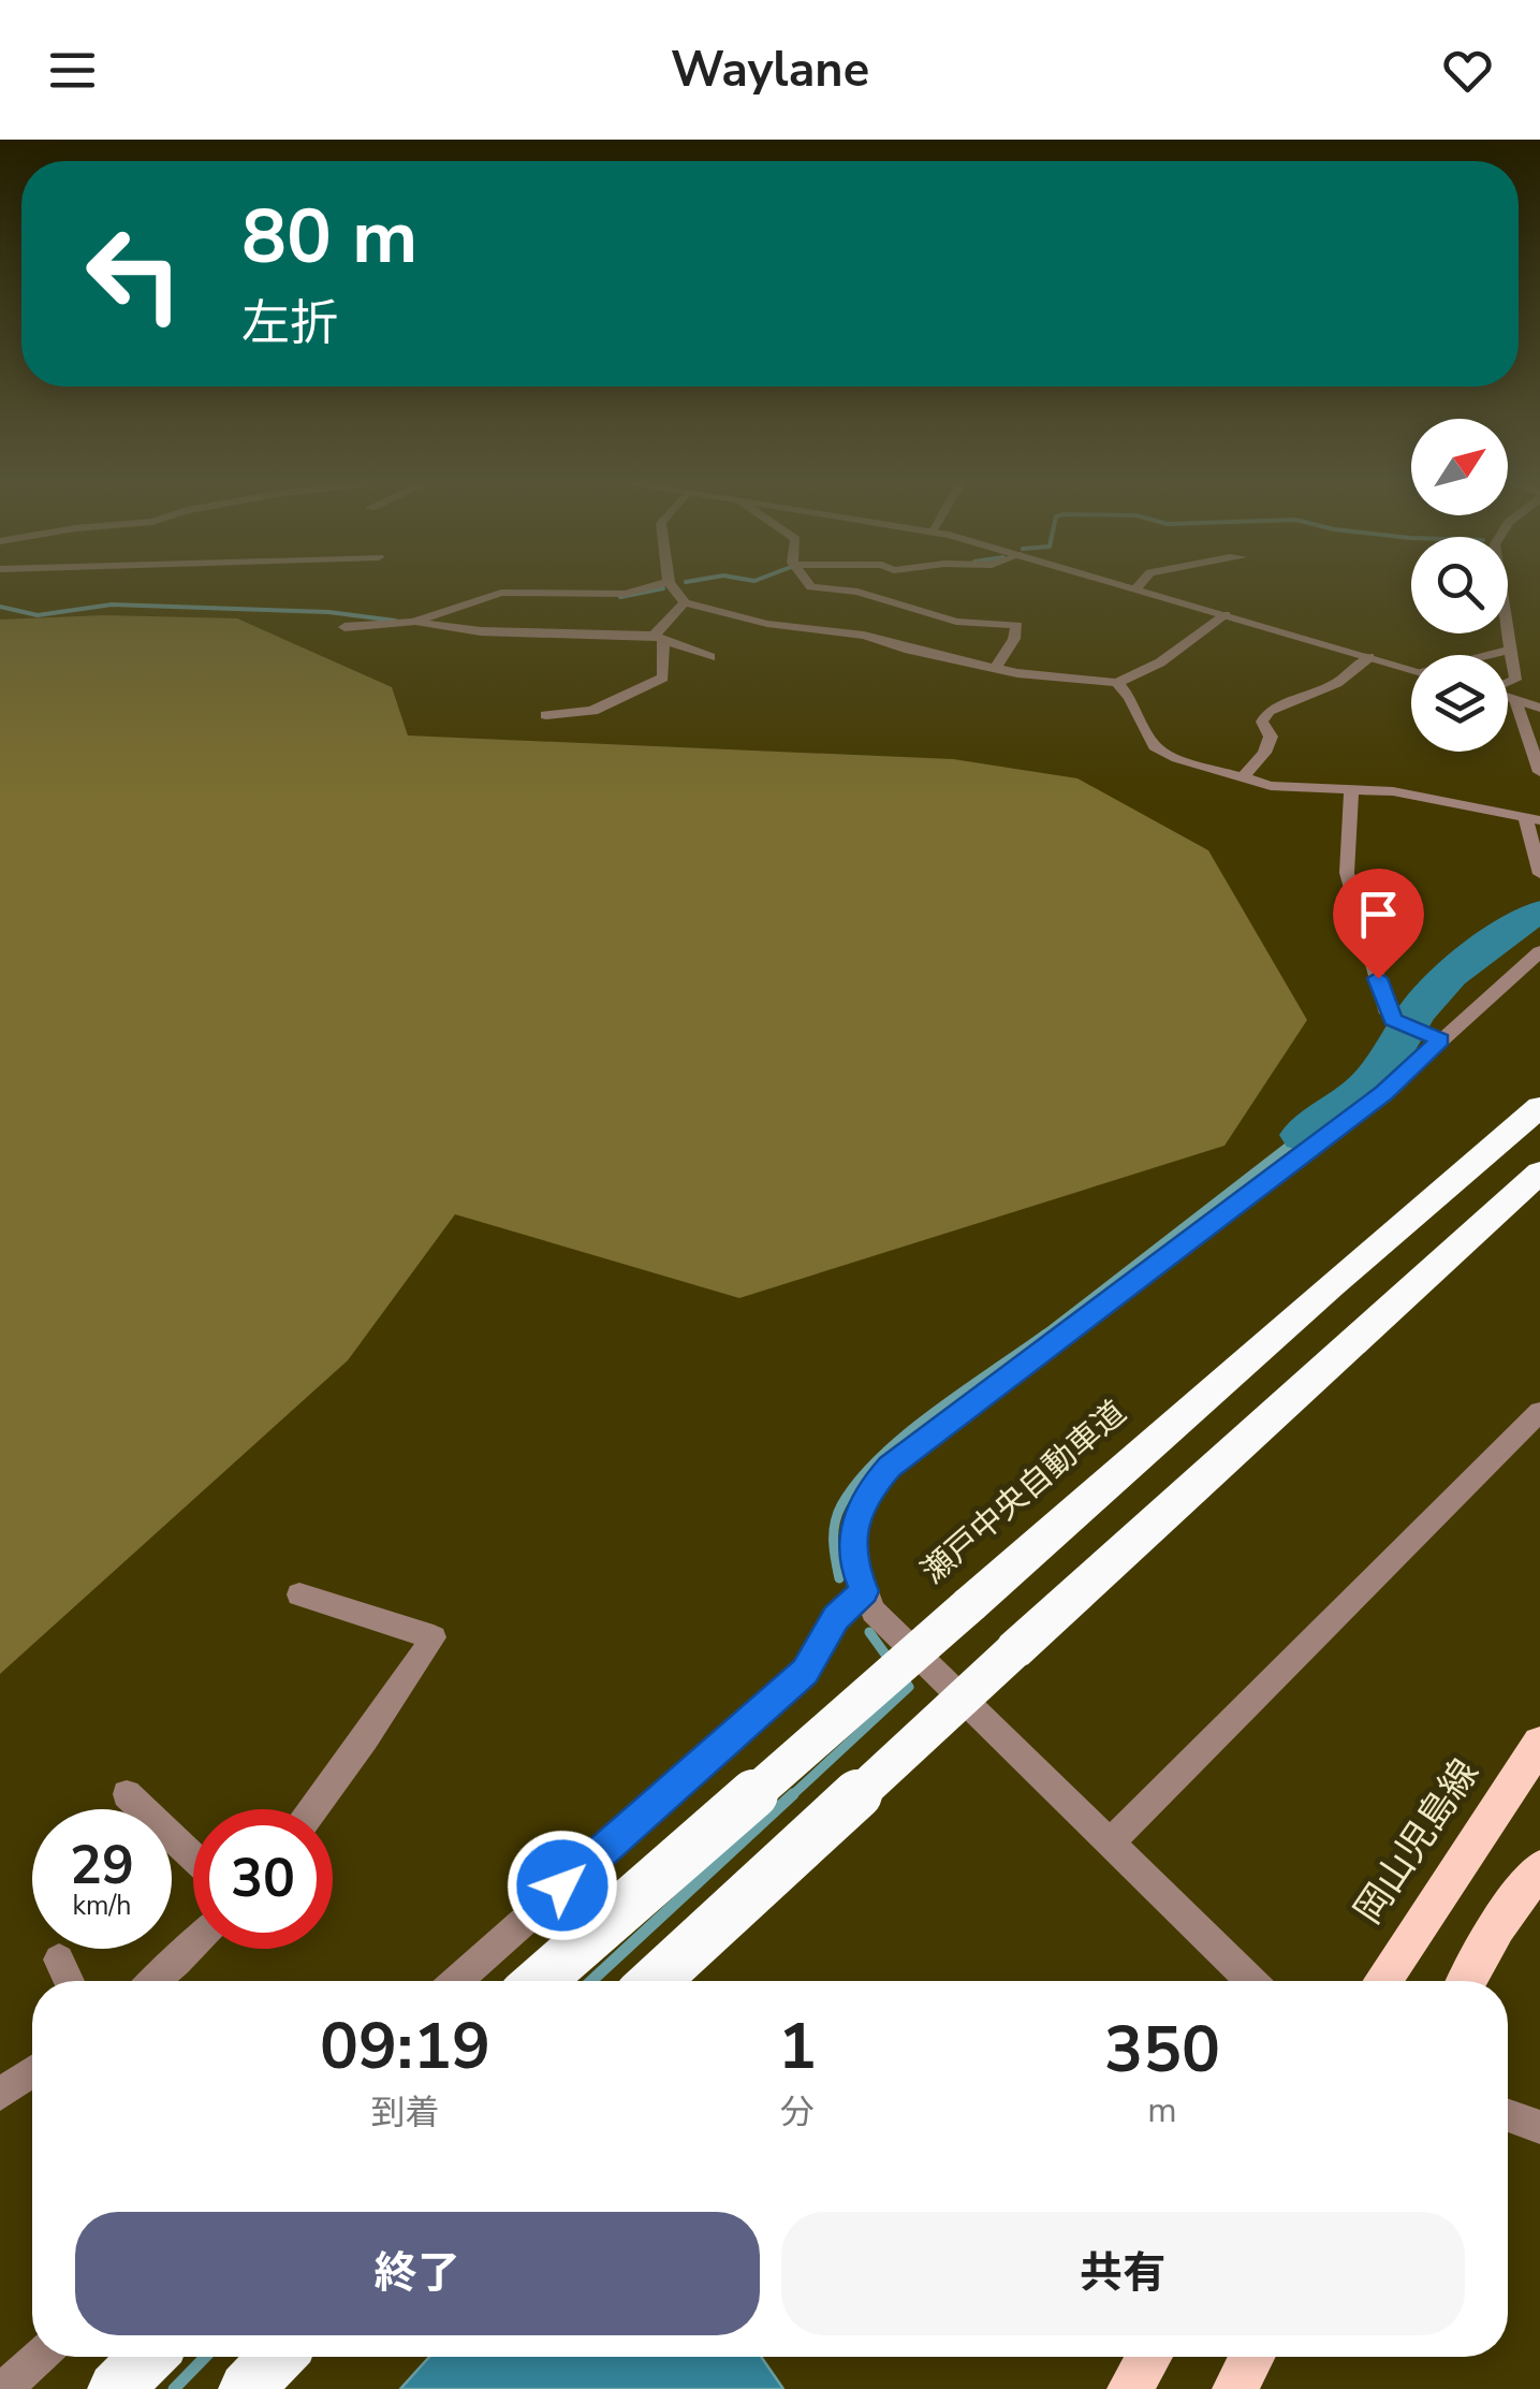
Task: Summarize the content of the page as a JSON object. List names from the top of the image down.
{
  "streets": {
    "highway": ["瀬戸中央自動車道"],
    "main road": ["岡山児島線"]
  },
  "north": "top right",
  "page": {
    "header": "Waylane",
    "turn": ["80 m", "左折"],
    "speed": "29 km/h",
    "limit": "30",
    "eta": [
      "09:19",
      "到着",
      "1",
      "分",
      "350",
      "m"
    ],
    "buttons": ["終了", "共有"]
  }
}
